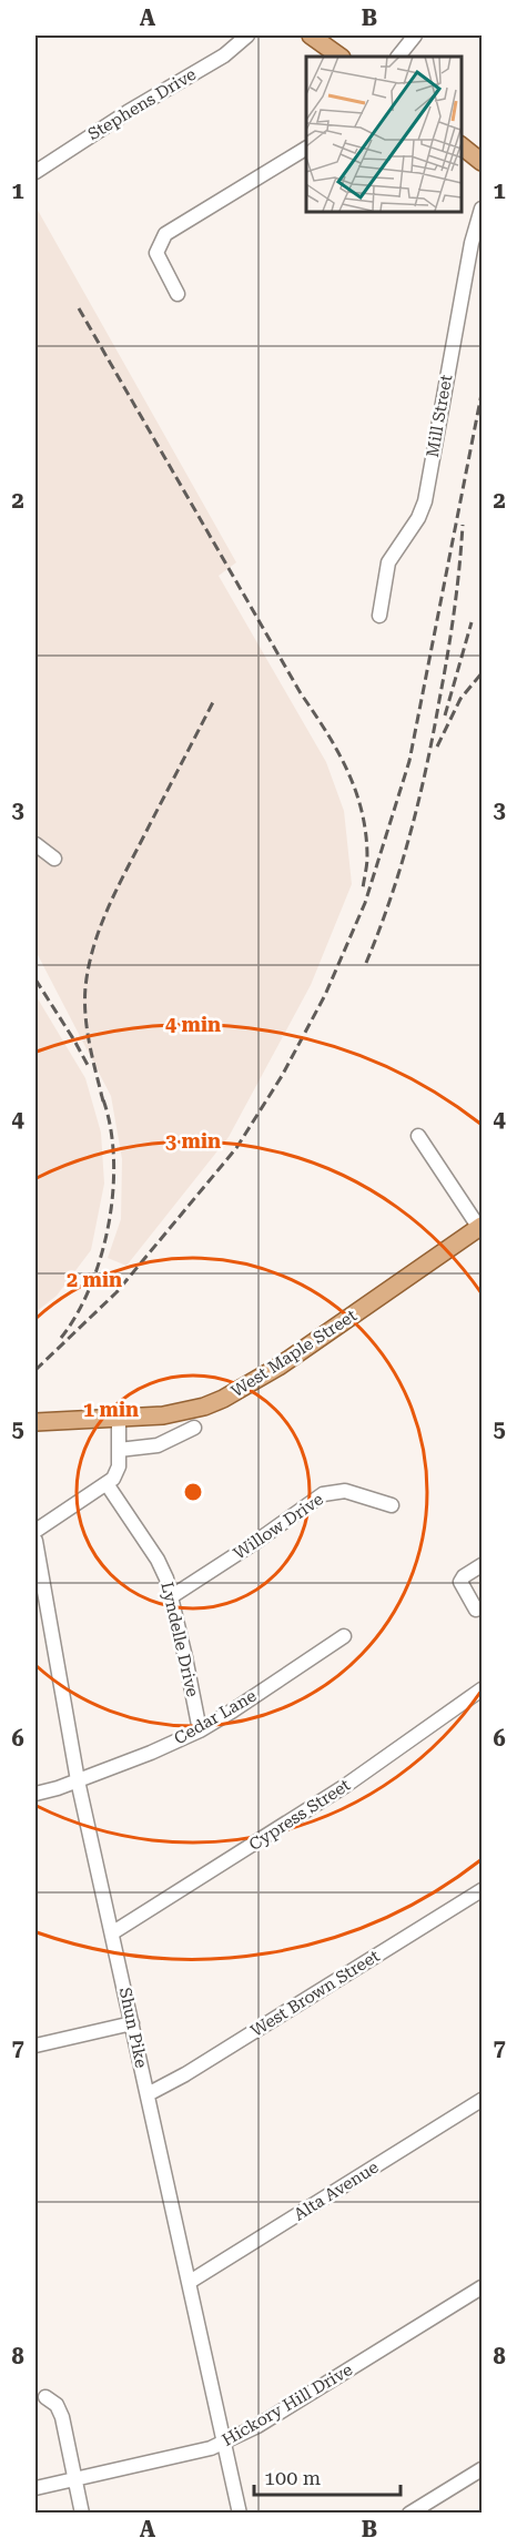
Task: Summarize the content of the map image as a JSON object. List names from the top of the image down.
{
  "streets": {
    "main road": ["West Maple Street"],
    "street": [
      "Stephens Drive",
      "Mill Street",
      "Willow Drive",
      "Lyndelle Drive",
      "Cedar Lane",
      "Cypress Street",
      "West Brown Street",
      "Shun Pike",
      "Alta Avenue",
      "Hickory Hill Drive"
    ]
  },
  "crossings": [
    ["Willow Drive", "Lyndelle Drive"],
    ["Lyndelle Drive", "Cedar Lane"],
    ["Cedar Lane", "Shun Pike"],
    ["Cypress Street", "Shun Pike"],
    ["West Brown Street", "Shun Pike"],
    ["Shun Pike", "Alta Avenue"],
    ["Shun Pike", "Hickory Hill Drive"]
  ],
  "scale_bar": "100 m",
  "grid": {
    "columns": ["A", "B"],
    "rows": [
      "1",
      "2",
      "3",
      "4",
      "5",
      "6",
      "7",
      "8"
    ]
  },
  "rings": [
    "4 min",
    "3 min",
    "2 min",
    "1 min"
  ]
}
